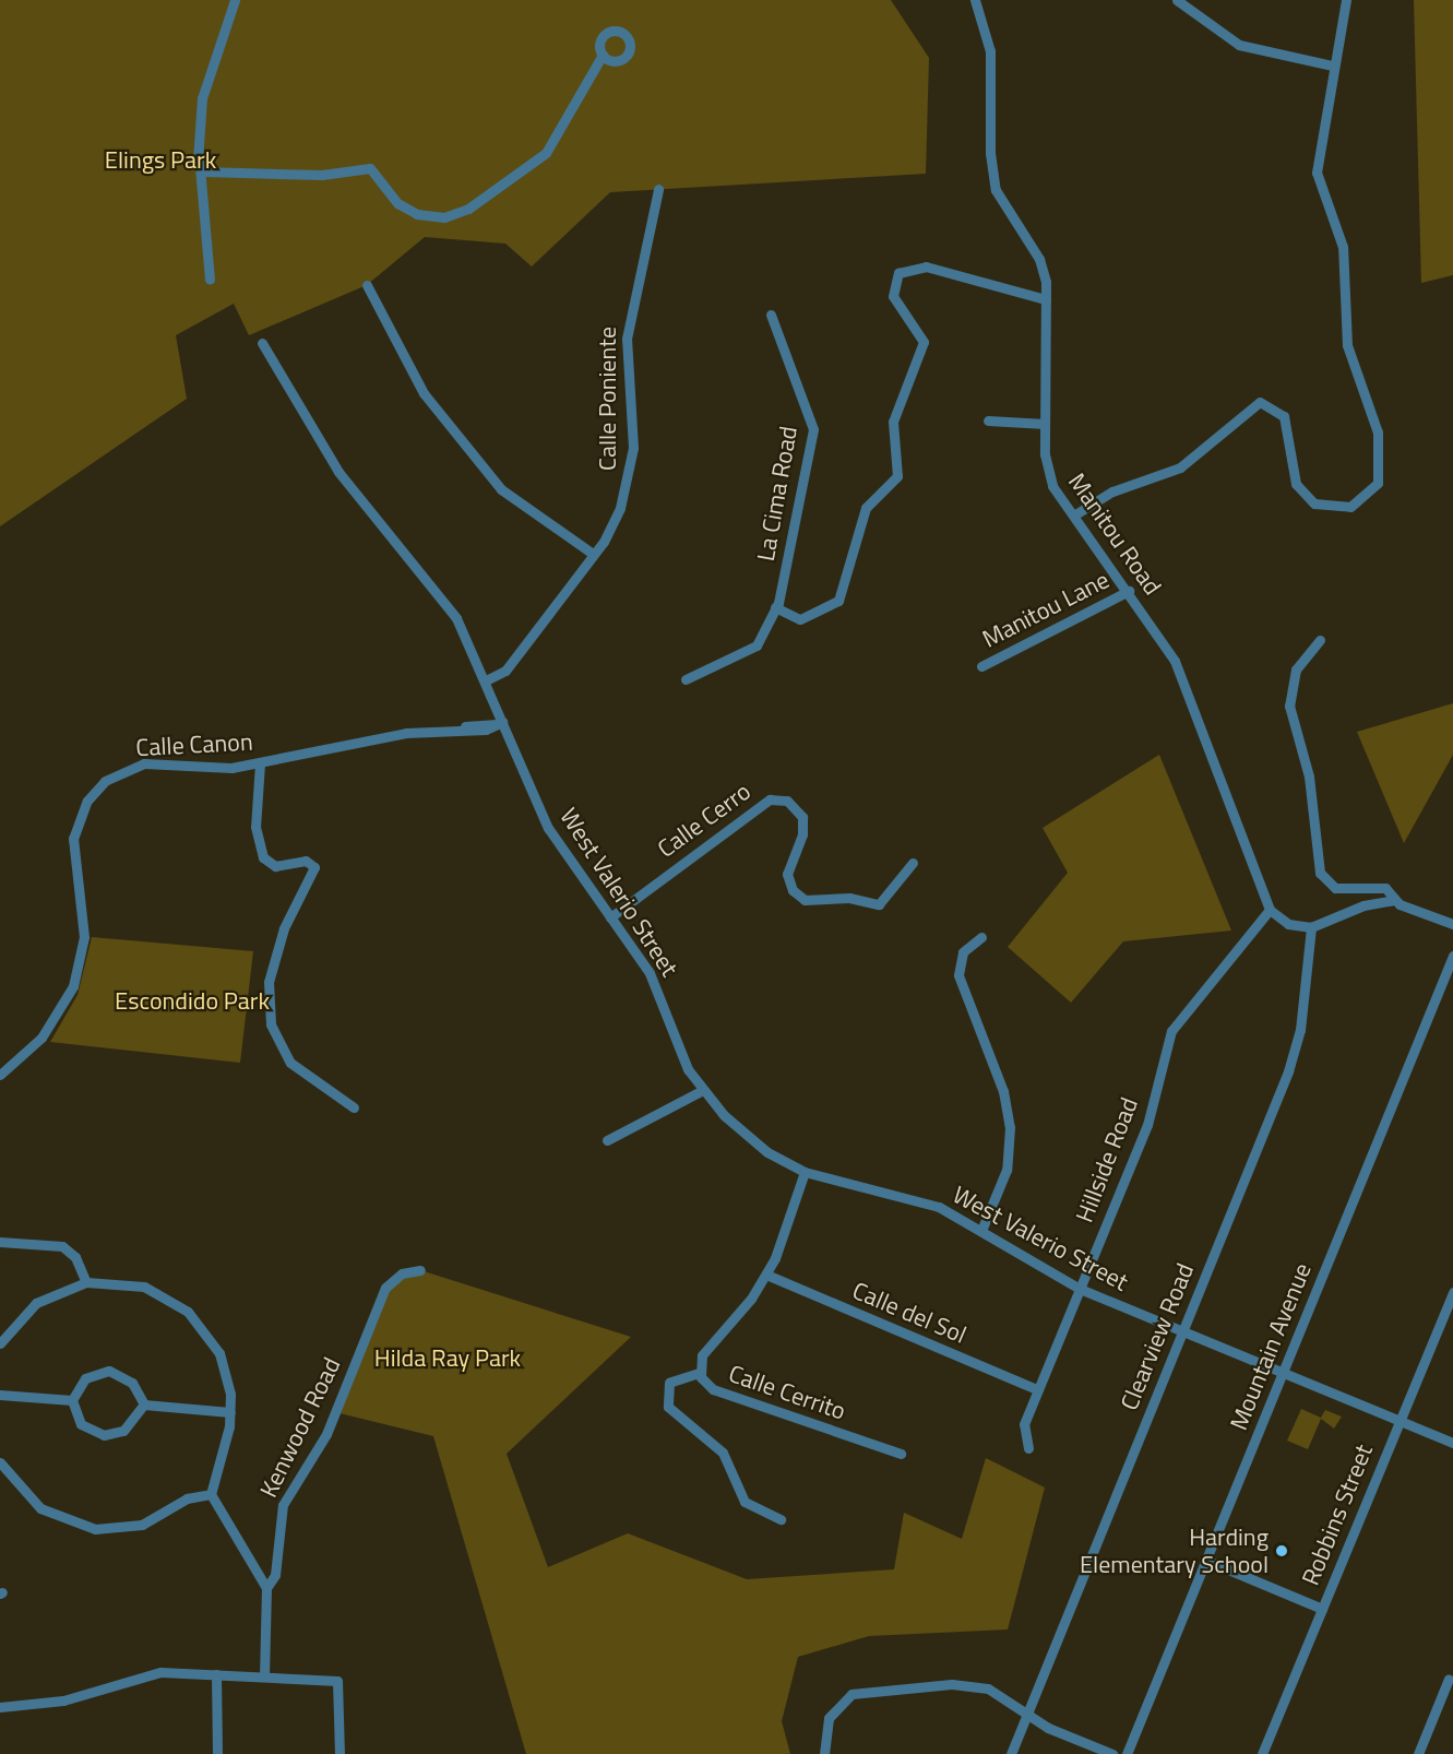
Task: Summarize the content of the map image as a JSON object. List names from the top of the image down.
{
  "streets": {
    "street": [
      "Calle Poniente",
      "La Cima Road",
      "Manitou Road",
      "Manitou Lane",
      "Calle Canon",
      "Calle Cerro",
      "West Valerio Street",
      "Hillside Road",
      "Calle del Sol",
      "Clearview Road",
      "Mountain Avenue",
      "Calle Cerrito",
      "Kenwood Road",
      "Robbins Street"
    ]
  },
  "crossings": [
    ["Calle Poniente", "West Valerio Street"],
    ["Manitou Road", "Manitou Lane"],
    ["Manitou Road", "Hillside Road"],
    ["Calle Canon", "West Valerio Street"],
    ["Calle Cerro", "West Valerio Street"],
    ["West Valerio Street", "Hillside Road"],
    ["West Valerio Street", "Clearview Road"],
    ["West Valerio Street", "Mountain Avenue"],
    ["West Valerio Street", "Calle Cerrito"],
    ["West Valerio Street", "Robbins Street"],
    ["Hillside Road", "Calle del Sol"],
    ["Calle del Sol", "Calle Cerrito"]
  ],
  "parks": ["Elings Park", "Escondido Park", "Hilda Ray Park"],
  "places": ["Harding Elementary School"]
}
